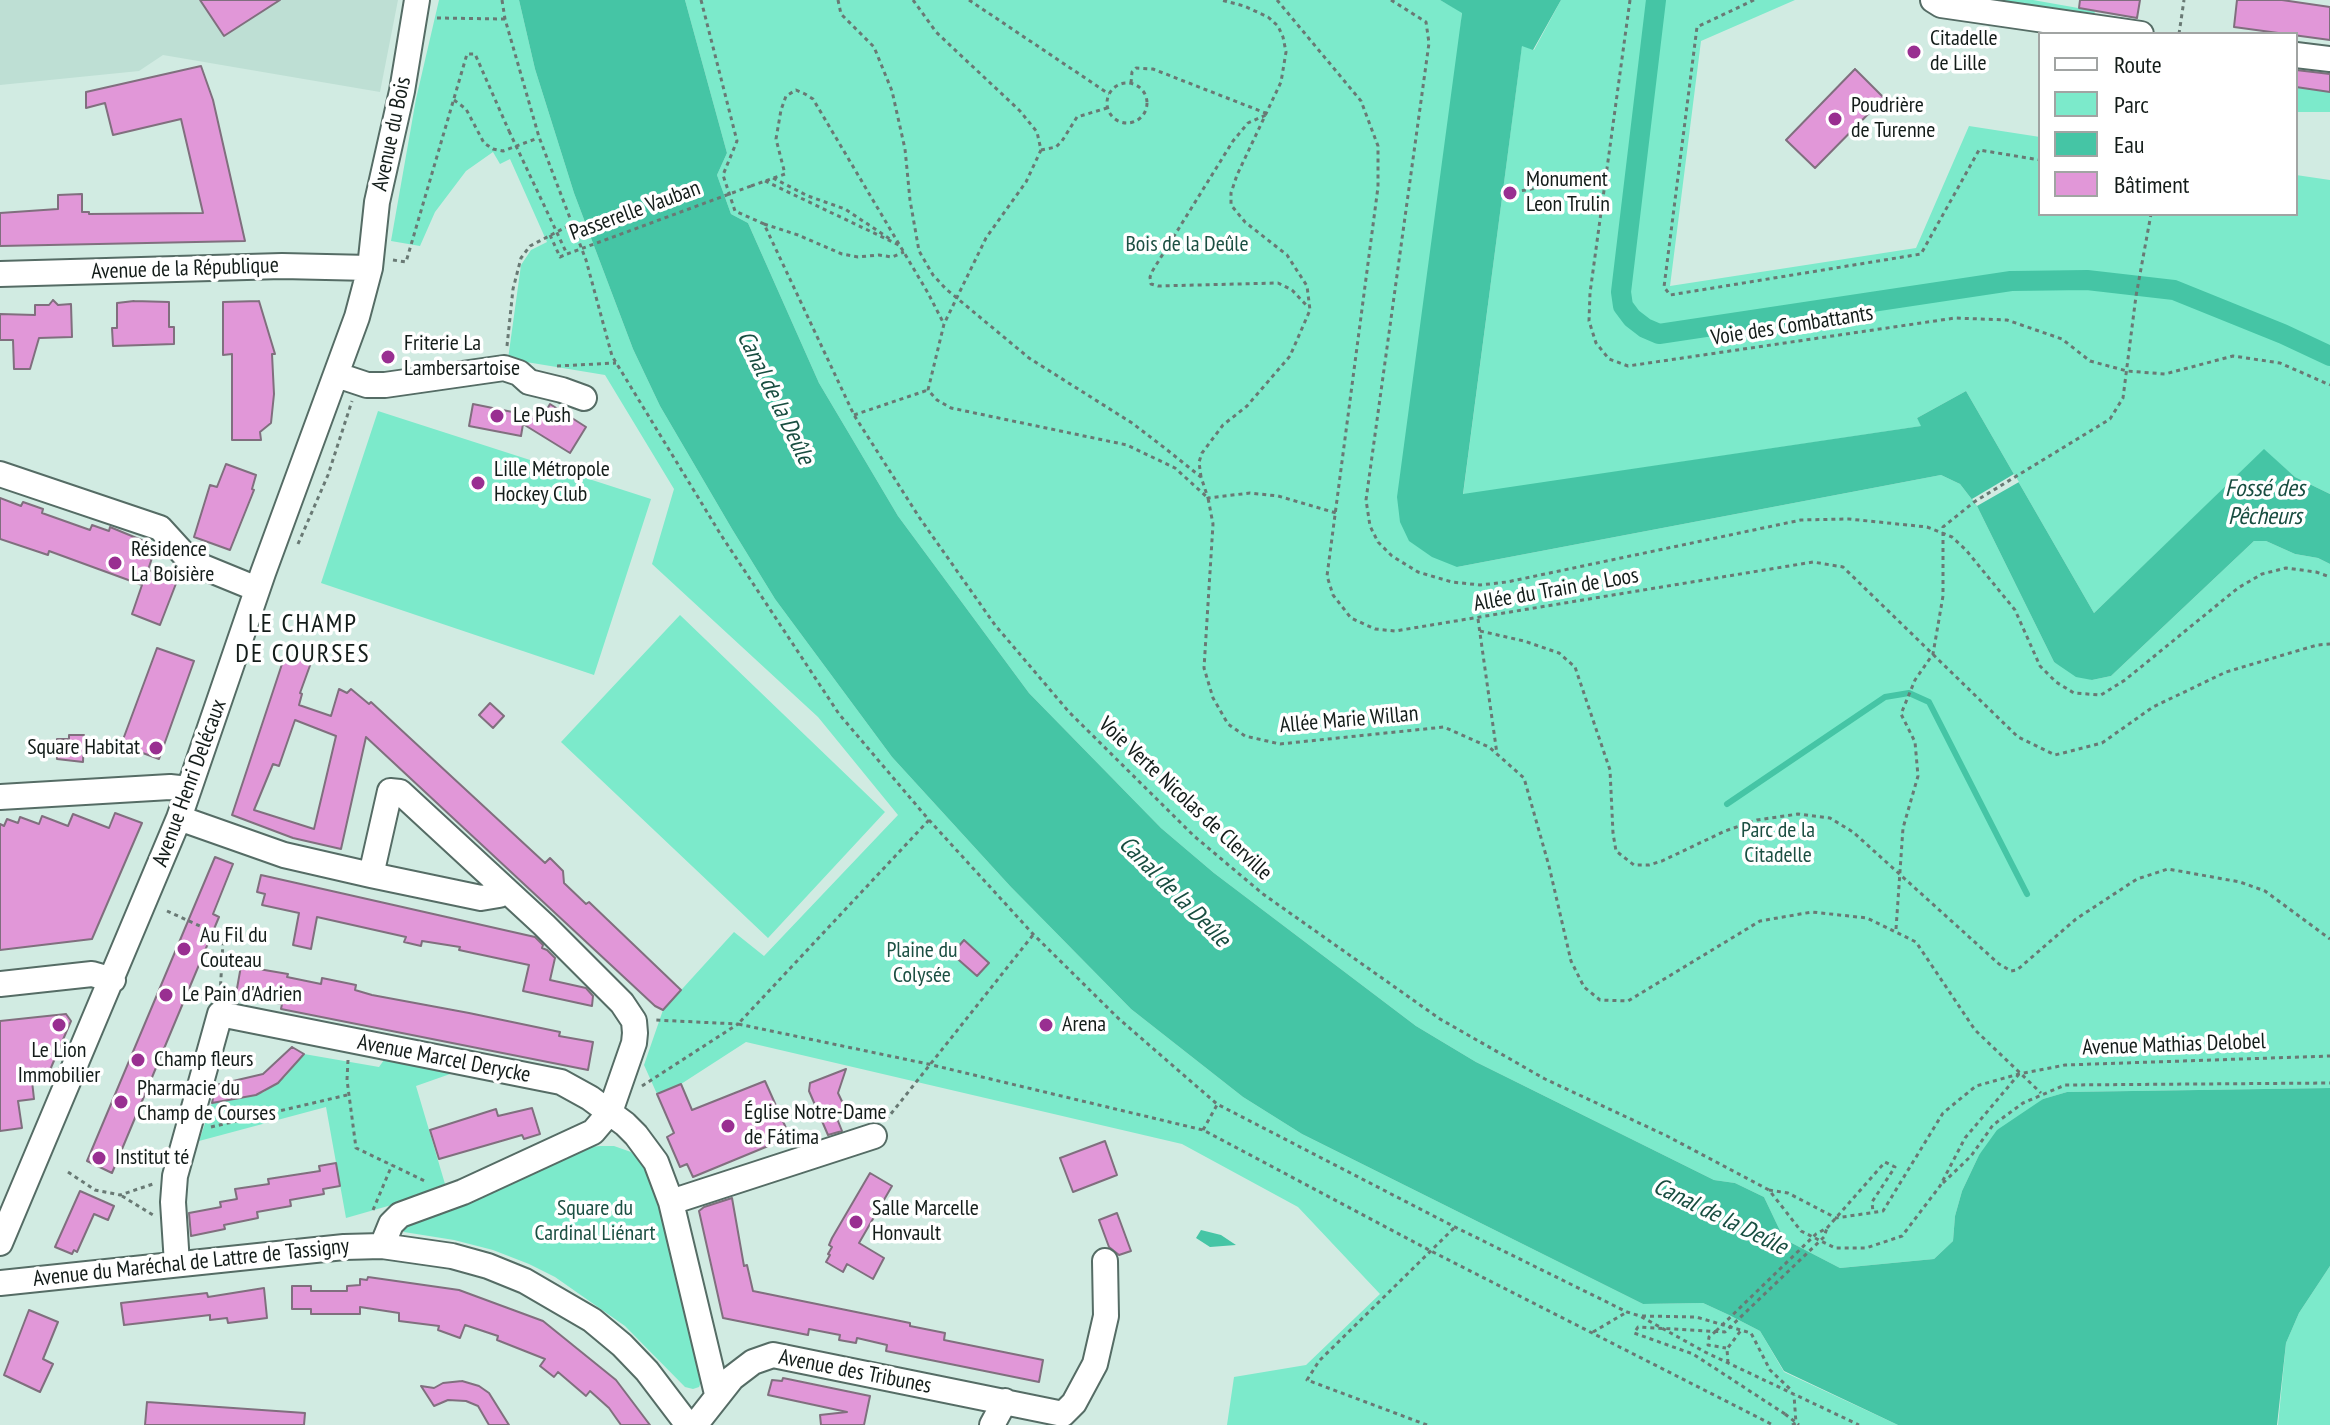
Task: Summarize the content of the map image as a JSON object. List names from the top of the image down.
{
  "streets": {
    "street": [
      "Avenue du Bois",
      "Avenue de la République",
      "Avenue Henri Delécaux",
      "Avenue Marcel Derycke",
      "Avenue du Maréchal de Lattre de Tassigny",
      "Avenue des Tribunes"
    ],
    "path": [
      "Passerelle Vauban",
      "Voie des Combattants",
      "Allée du Train de Loos",
      "Allée Marie Willan",
      "Voie Verte Nicolas de Clerville",
      "Avenue Mathias Delobel"
    ]
  },
  "crossings": [
    ["Avenue du Bois", "Avenue de la République"],
    ["Avenue du Bois", "Avenue Henri Delécaux"],
    ["Avenue de la République", "Avenue Henri Delécaux"],
    ["Allée Marie Willan", "Voie Verte Nicolas de Clerville"],
    ["Allée Marie Willan", "Avenue Mathias Delobel"],
    ["Voie Verte Nicolas de Clerville", "Avenue Mathias Delobel"],
    ["Avenue Marcel Derycke", "Avenue du Maréchal de Lattre de Tassigny"],
    ["Avenue Marcel Derycke", "Avenue des Tribunes"]
  ],
  "districts": ["LE CHAMP DE COURSES"],
  "water": ["Canal de la Deûle", "Fossé des Pêcheurs"],
  "parks": [
    "Bois de la Deûle",
    "Parc de la Citadelle",
    "Plaine du Colysée",
    "Square du Cardinal Liénart"
  ],
  "places": [
    "Citadelle de Lille",
    "Poudrière de Turenne",
    "Monument Leon Trulin",
    "Friterie La Lambersartoise",
    "Le Push",
    "Lille Métropole Hockey Club",
    "Résidence La Boisière",
    "Square Habitat",
    "Au Fil du Couteau",
    "Le Pain d'Adrien",
    "Le Lion Immobilier",
    "Arena",
    "Champ fleurs",
    "Pharmacie du Champ de Courses",
    "Église Notre-Dame de Fátima",
    "Institut té",
    "Salle Marcelle Honvault"
  ],
  "legend": [
    "Route",
    "Parc",
    "Eau",
    "Bâtiment"
  ]
}
